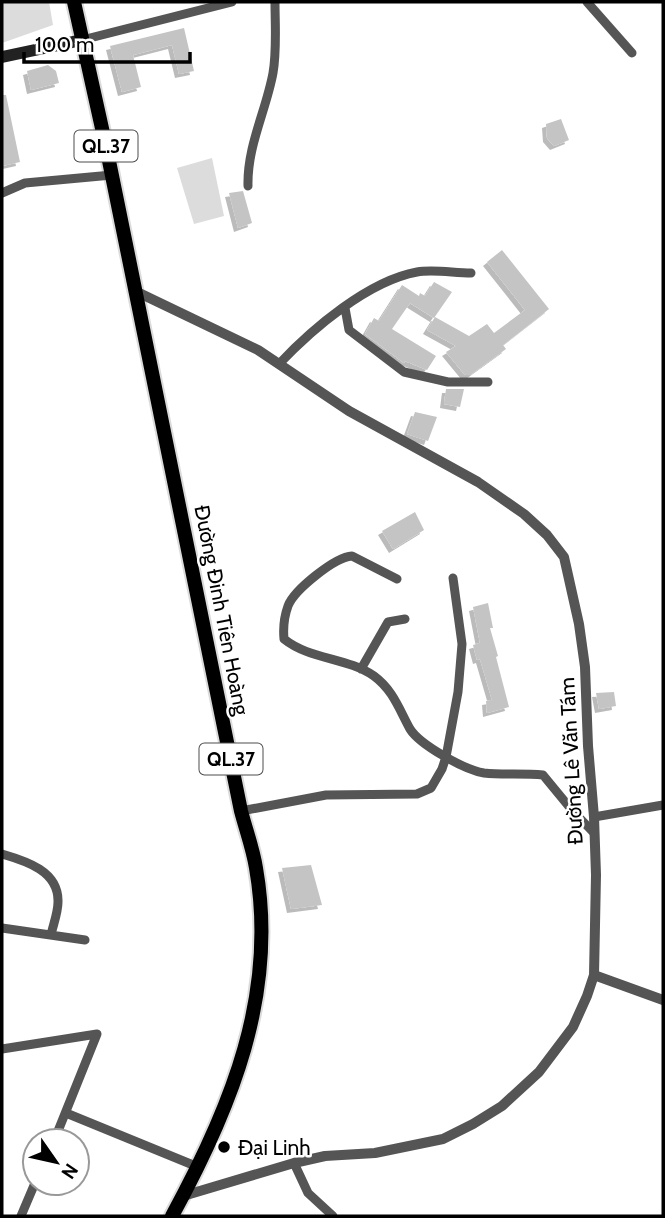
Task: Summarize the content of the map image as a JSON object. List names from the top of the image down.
{
  "streets": {
    "main road": ["QL.37", "Đường Đinh Tiên Hoàng"],
    "street": ["Đường Lê Văn Tám"]
  },
  "crossings": [
    ["Đường Đinh Tiên Hoàng", "Đường Lê Văn Tám"]
  ],
  "places": ["Đại Linh"],
  "scale_bar": "100 m",
  "north": "bottom right"
}
